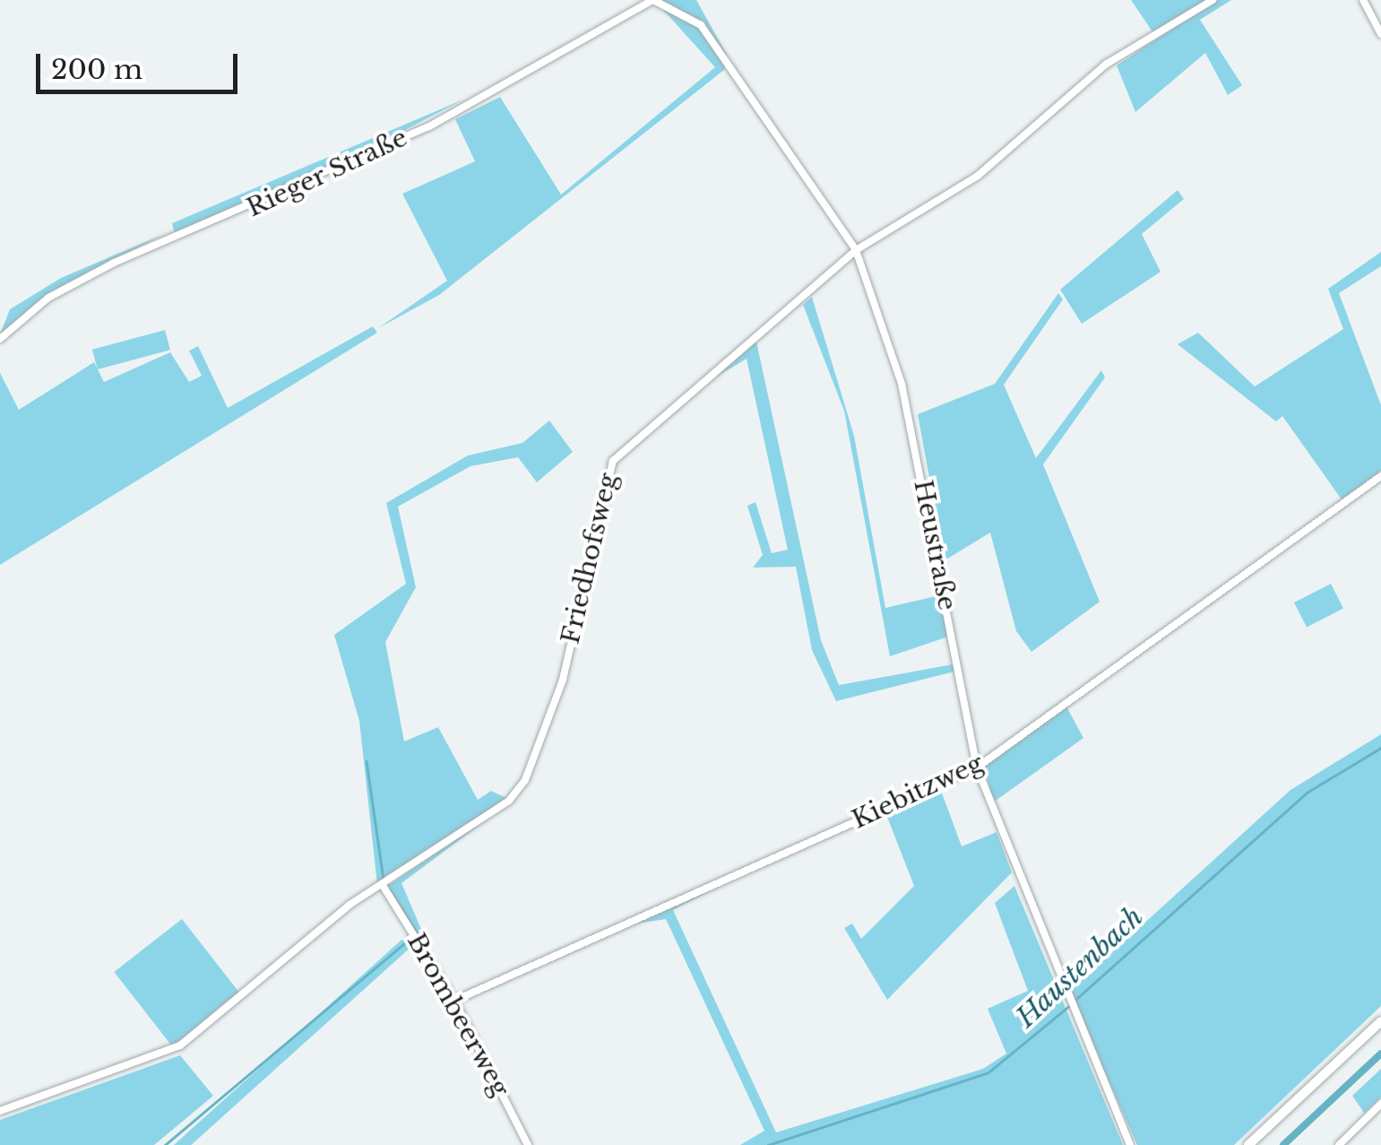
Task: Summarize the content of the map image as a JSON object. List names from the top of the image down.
{
  "streets": {
    "street": [
      "Rieger Straße",
      "Heustraße",
      "Friedhofsweg",
      "Kiebitzweg",
      "Brombeerweg"
    ]
  },
  "crossings": [
    ["Rieger Straße", "Heustraße"],
    ["Heustraße", "Friedhofsweg"],
    ["Heustraße", "Kiebitzweg"],
    ["Friedhofsweg", "Brombeerweg"],
    ["Kiebitzweg", "Brombeerweg"]
  ],
  "water": ["Haustenbach"],
  "scale_bar": "200 m"
}
